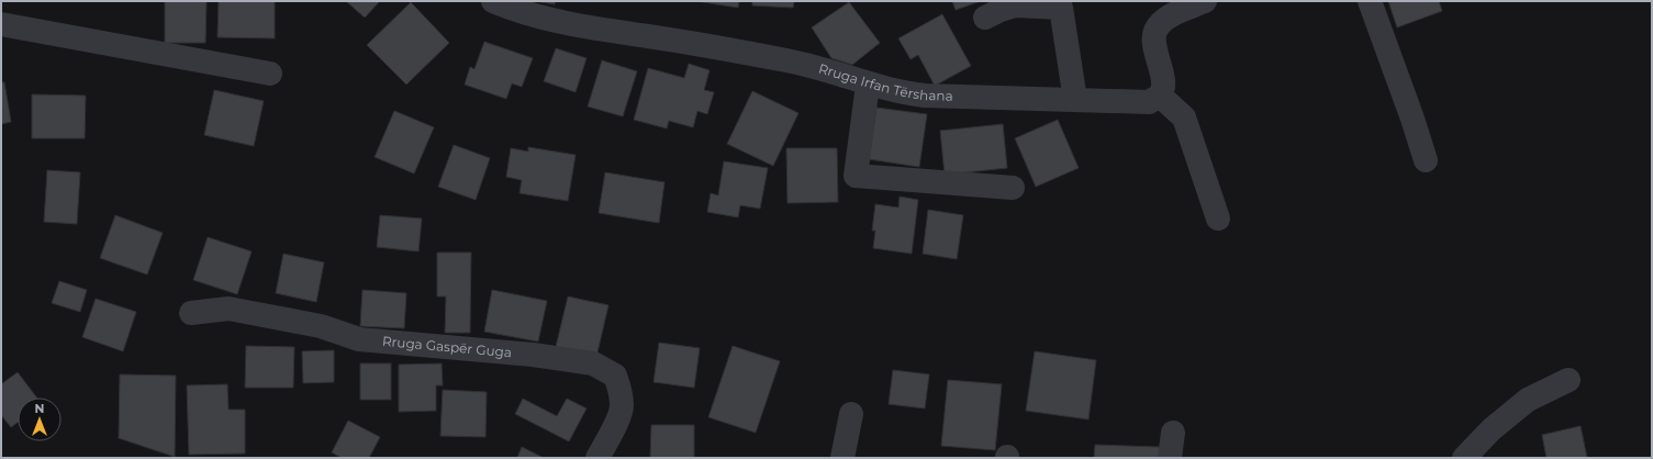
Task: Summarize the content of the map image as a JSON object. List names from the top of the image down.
{
  "streets": {
    "street": ["Rruga Irfan Tërshana", "Rruga Gaspër Guga"]
  },
  "north": "top"
}
